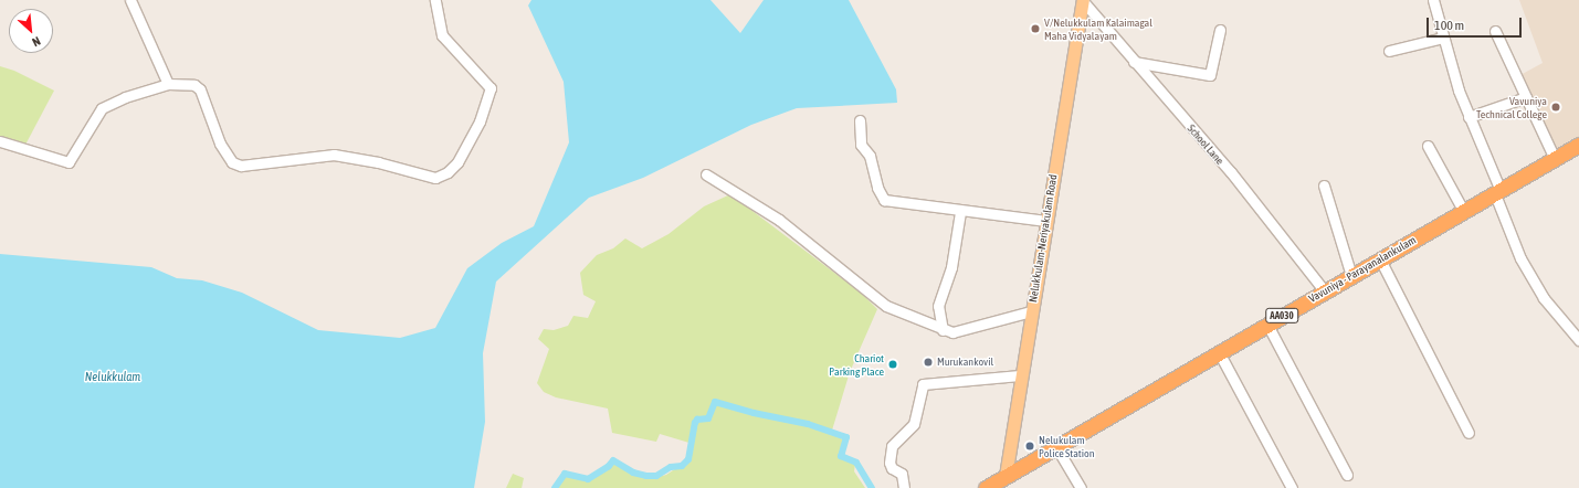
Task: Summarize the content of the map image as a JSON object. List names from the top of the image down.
{
  "streets": {
    "highway": ["Vavuniya - Parayanalankulam", "AA030"],
    "main road": ["Nelukkulam-Neriyakulam Road"],
    "street": ["School Lane"]
  },
  "crossings": [
    ["School Lane", "Nelukkulam-Neriyakulam Road"],
    ["School Lane", "Vavuniya - Parayanalankulam"],
    ["Nelukkulam-Neriyakulam Road", "Vavuniya - Parayanalankulam"]
  ],
  "water": ["Nelukkulam"],
  "places": [
    "V/Nelukkulam Kalaimagal Maha Vidyalayam",
    "Vavuniya Technical College",
    "Murukankovil",
    "Chariot Parking Place",
    "Nelukulam Police Station"
  ],
  "scale_bar": "100 m",
  "north": "bottom right"
}
